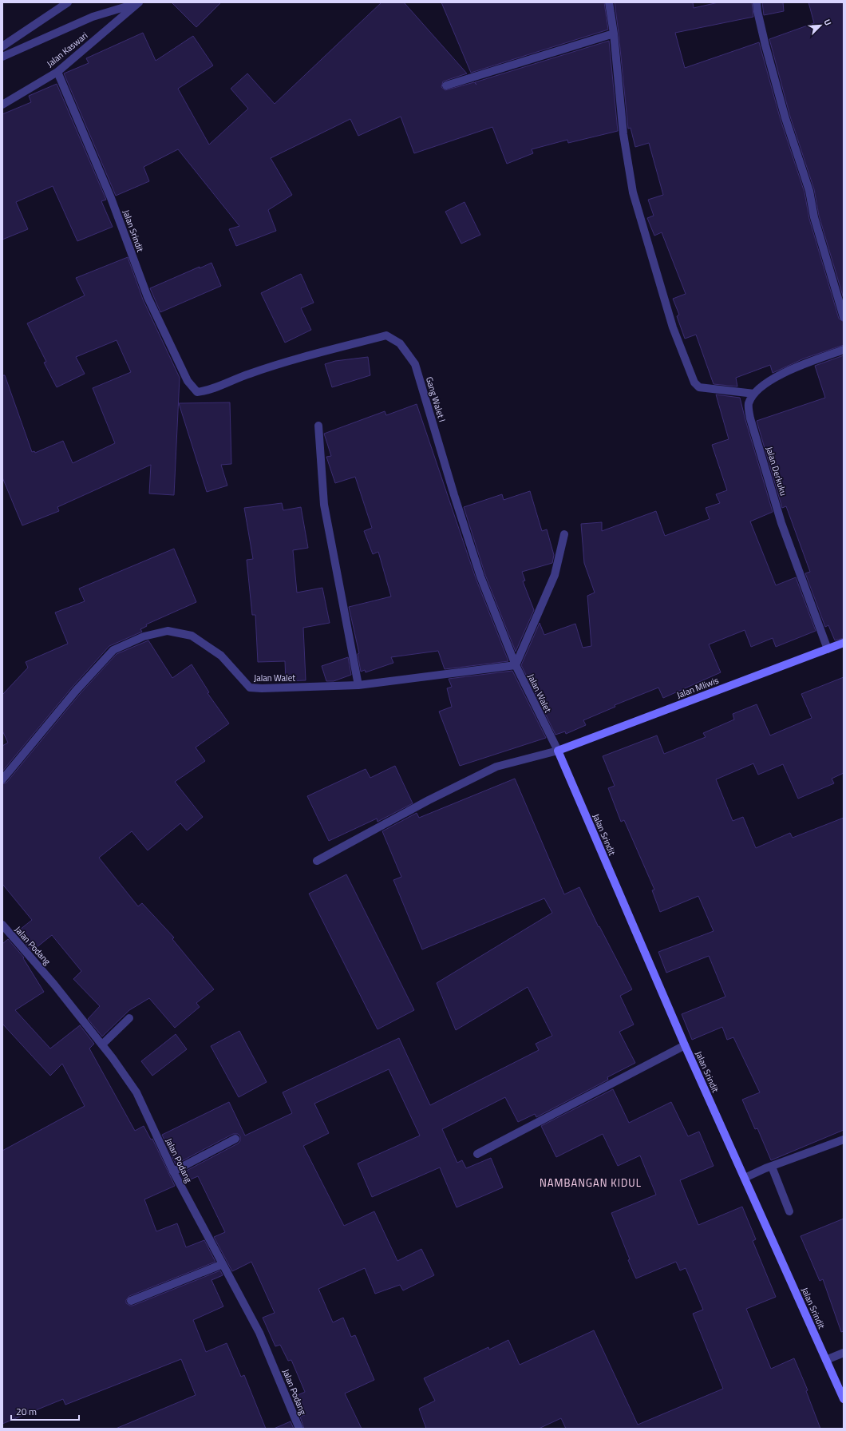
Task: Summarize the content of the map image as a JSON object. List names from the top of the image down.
{
  "streets": {
    "street": [
      "Jalan Kaswari",
      "Jalan Srindit",
      "Gang Walet I",
      "Jalan Derkuku",
      "Jalan Walet",
      "Jalan Mliwis",
      "Jalan Podang"
    ]
  },
  "crossings": [
    ["Jalan Kaswari", "Jalan Srindit"],
    ["Jalan Srindit", "Gang Walet I"],
    ["Jalan Srindit", "Jalan Walet"],
    ["Jalan Srindit", "Jalan Mliwis"],
    ["Gang Walet I", "Jalan Walet"],
    ["Jalan Derkuku", "Jalan Mliwis"],
    ["Jalan Walet", "Jalan Mliwis"]
  ],
  "districts": ["NAMBANGAN KIDUL"],
  "scale_bar": "20 m",
  "north": "top right"
}
